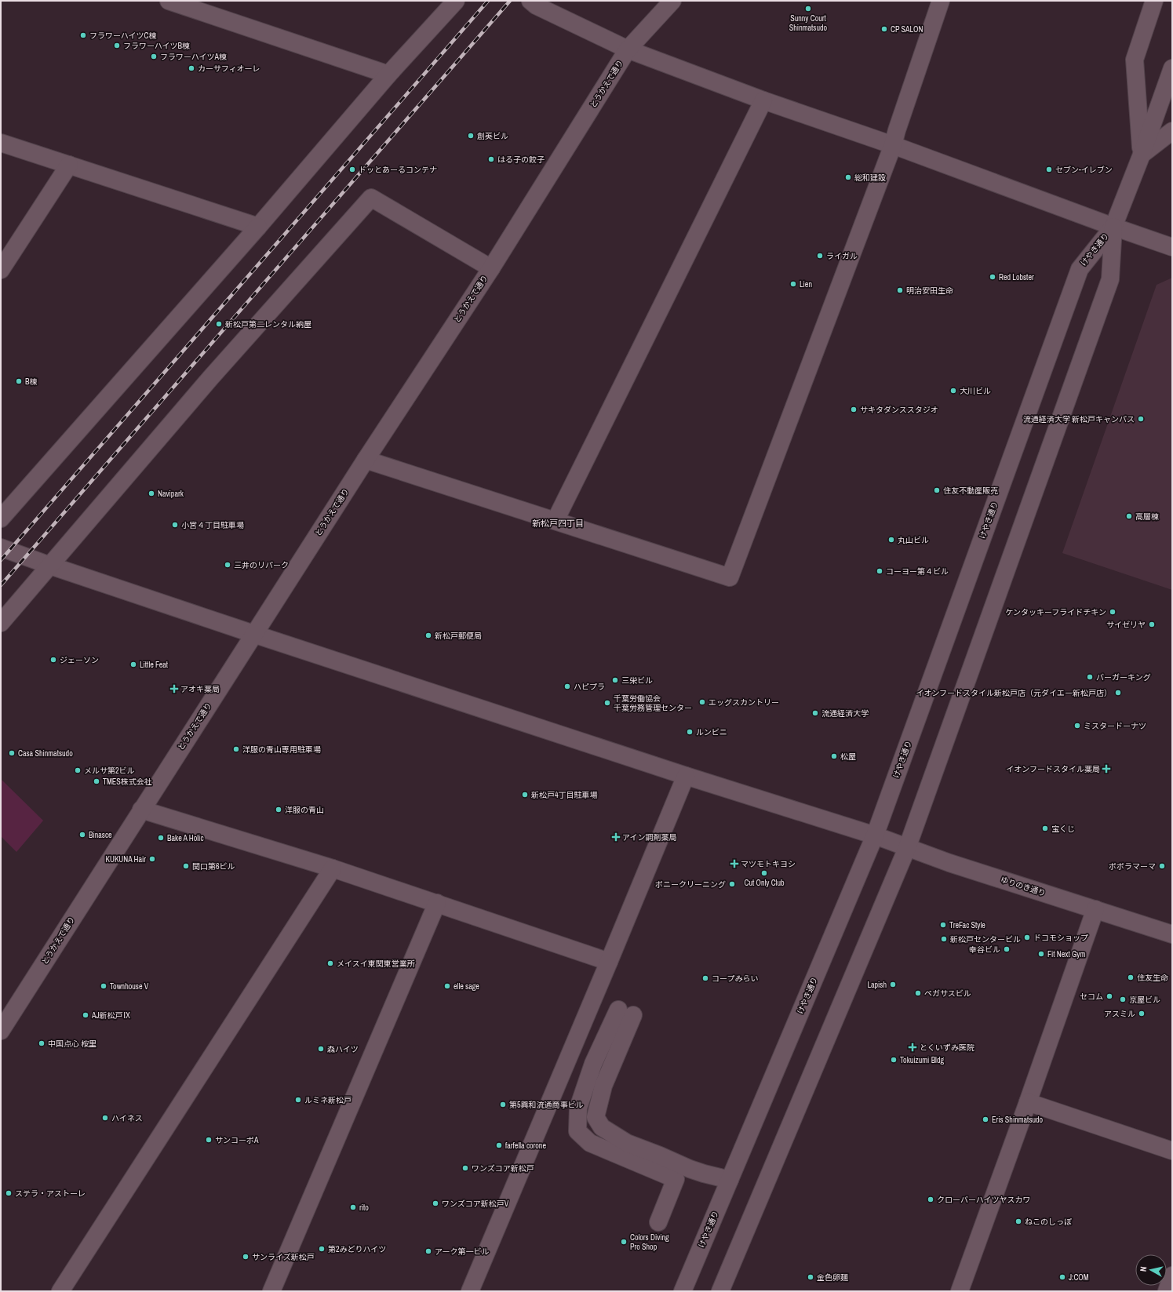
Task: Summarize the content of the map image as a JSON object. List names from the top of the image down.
{
  "streets": {
    "street": ["とうかえで通り", "けやき通り", "ゆりのき通り"]
  },
  "crossings": [
    ["とうかえで通り", "ゆりのき通り"],
    ["けやき通り", "ゆりのき通り"]
  ],
  "districts": ["新松戸四丁目"],
  "places": {
    "other": [
      "Sunny Court Shinmatsudo",
      "CP SALON",
      "フラワーハイツC棟",
      "フラワーハイツB棟",
      "フラワーハイツA棟",
      "カーサフィオーレ",
      "創英ビル",
      "はる子の餃子",
      "ドッとあーるコンテナ",
      "セブン-イレブン",
      "総和建設",
      "ライガル",
      "Red Lobster",
      "Lien",
      "明治安田生命",
      "新松戸第二レンタル納屋",
      "B棟",
      "大川ビル",
      "サキタダンススタジオ",
      "流通経済大学 新松戸キャンパス",
      "住友不動産販売",
      "Navipark",
      "高層棟",
      "小宮４丁目駐車場",
      "丸山ビル",
      "三井のリパーク",
      "コーヨー第４ビル",
      "ケンタッキーフライドチキン",
      "サイゼリヤ",
      "新松戸郵便局",
      "ジェーソン",
      "Little Feat",
      "バーガーキング",
      "三栄ビル",
      "ハピプラ",
      "イオンフードスタイル新松戸店（元ダイエー新松戸店）",
      "エッグスカントリー",
      "千葉労働協会 千葉労務管理センター",
      "流通経済大学",
      "ミスタードーナツ",
      "ルンビニ",
      "洋服の青山専用駐車場",
      "Casa Shinmatsudo",
      "松屋",
      "メルサ第2ビル",
      "TMES株式会社",
      "新松戸4丁目駐車場",
      "洋服の青山",
      "宝くじ",
      "Binasce",
      "Bake A Holic",
      "KUKUNA Hair",
      "関口第6ビル",
      "ポポラマーマ",
      "Cut Only Club",
      "ポニークリーニング",
      "TreFac Style",
      "ドコモショップ",
      "新松戸センタービル",
      "幸谷ビル",
      "Fit Next Gym",
      "メイスイ東関東営業所",
      "住友生命",
      "コープみらい",
      "Lapish",
      "Townhouse V",
      "elle sage",
      "ペガサスビル",
      "セコム",
      "京屋ビル",
      "アスミル",
      "AJ新松戸Ⅸ",
      "中国点心 桉里",
      "森ハイツ",
      "Tokuizumi Bldg",
      "ルミネ新松戸",
      "第5興和流通商事ビル",
      "ハイネス",
      "Eris Shinmatsudo",
      "サンコーポA",
      "farfella corone",
      "ワンズコア新松戸",
      "ステラ・アストーレ",
      "クローバーハイツヤスカワ",
      "ワンズコア新松戸V",
      "rito",
      "ねこのしっぽ",
      "Colors Diving Pro Shop",
      "第2みどりハイツ",
      "アーク第一ビル",
      "サンライズ新松戸",
      "金色卵麺",
      "J:COM"
    ],
    "health": [
      "アオキ薬局",
      "イオンフードスタイル薬局",
      "アイン調剤薬局",
      "マツモトキヨシ",
      "とくいずみ医院"
    ]
  },
  "north": "left"
}
